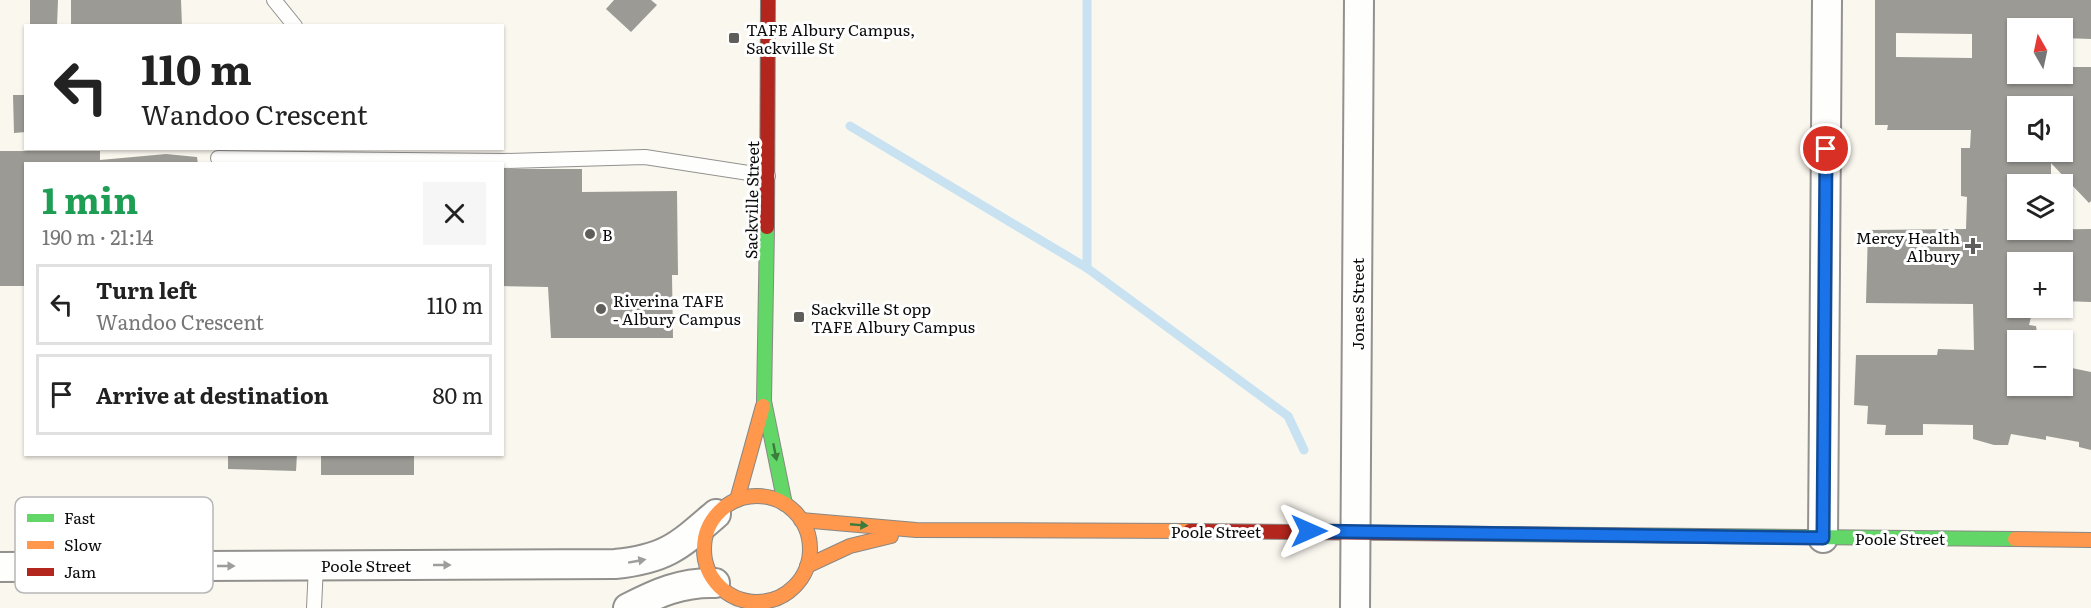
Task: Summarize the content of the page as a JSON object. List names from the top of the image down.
{
  "streets": {
    "street": ["Sackville Street", "Jones Street", "Poole Street"]
  },
  "crossings": [
    ["Sackville Street", "Poole Street"],
    ["Jones Street", "Poole Street"]
  ],
  "places": {
    "transit": ["TAFE Albury Campus, Sackville St", "Sackville St opp TAFE Albury Campus"],
    "other": ["B", "Riverina TAFE - Albury Campus"],
    "health": ["Mercy Health Albury"]
  },
  "legend": ["Fast", "Slow", "Jam"],
  "north": "top",
  "page": {
    "map_buttons": ["+", "−"],
    "turn": ["110 m", "Wandoo Crescent"],
    "heading": ["1 min", "190 m · 21:14"],
    "list": [
      {
        "name": "Turn left",
        "note": "Wandoo Crescent",
        "value": "110 m"
      },
      {
        "name": "Arrive at destination",
        "value": "80 m"
      }
    ]
  }
}
